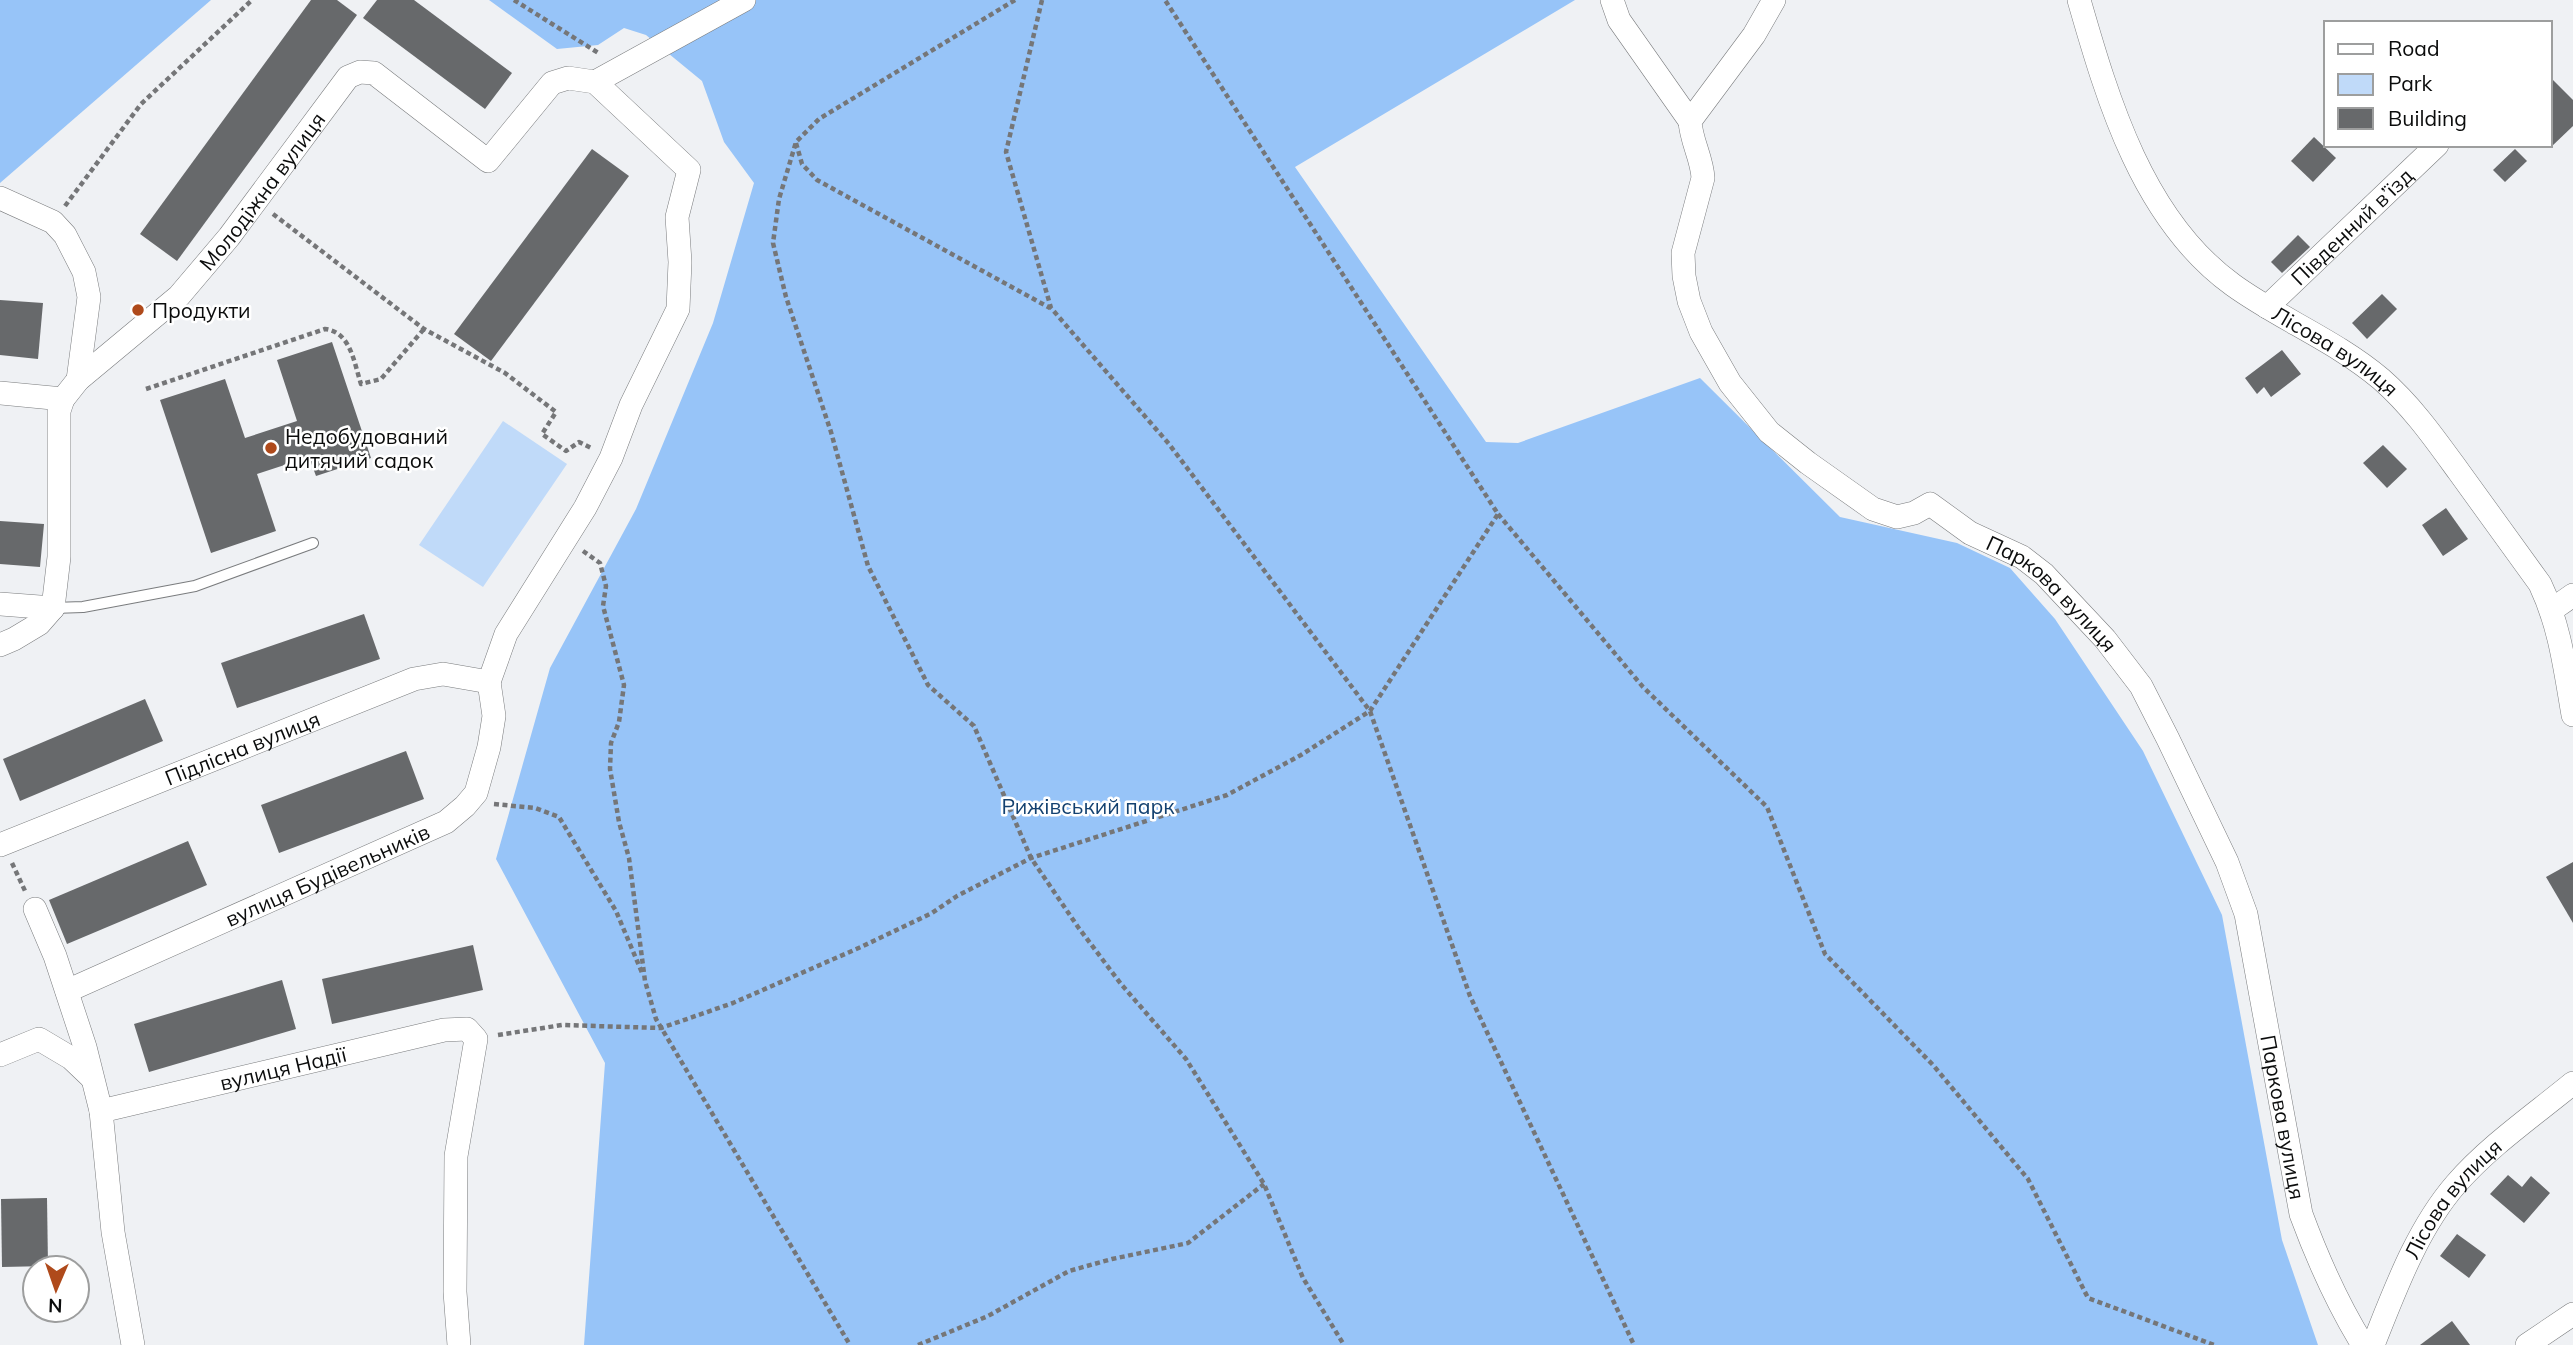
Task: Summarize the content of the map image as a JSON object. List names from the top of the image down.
{
  "streets": {
    "street": [
      "Молодіжна вулиця",
      "Південний в’їзд",
      "Лісова вулиця",
      "Паркова вулиця",
      "Підлісна вулиця",
      "вулиця Будівельників",
      "вулиця Надії"
    ]
  },
  "crossings": [
    ["Південний в’їзд", "Лісова вулиця"],
    ["Підлісна вулиця", "вулиця Будівельників"]
  ],
  "parks": ["Рижівський парк"],
  "places": ["Продукти", "Недобудований дитячий садок"],
  "legend": ["Road", "Park", "Building"],
  "north": "bottom"
}
